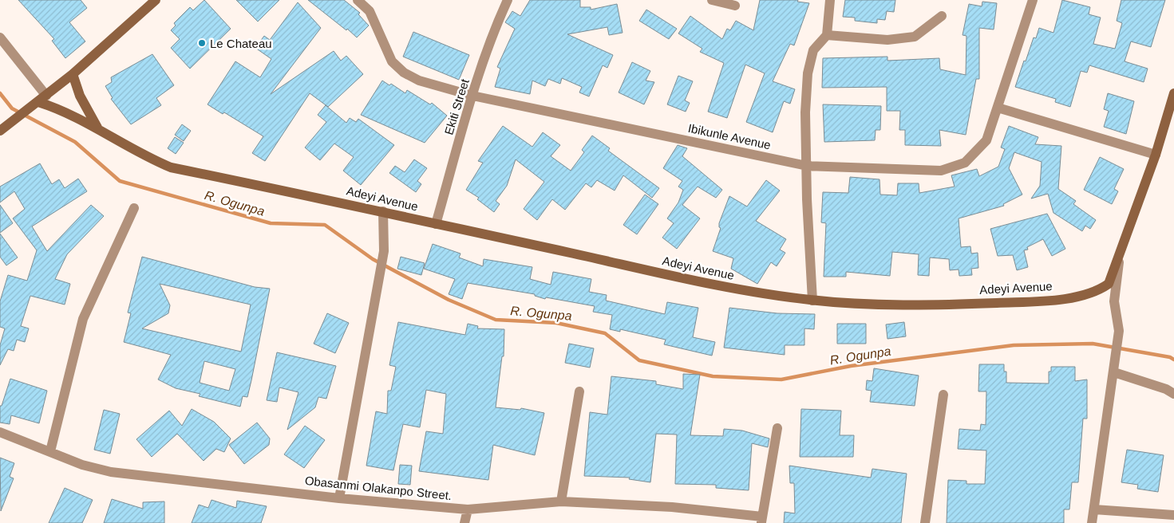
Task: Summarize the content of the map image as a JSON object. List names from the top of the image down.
{
  "streets": {
    "street": [
      "Ekiti Street",
      "Ibikunle Avenue",
      "Adeyi Avenue",
      "Obasanmi Olakanpo Street."
    ]
  },
  "crossings": [
    ["Ekiti Street", "Ibikunle Avenue"],
    ["Ekiti Street", "Adeyi Avenue"]
  ],
  "water": ["R. Ogunpa"],
  "places": ["Le Chateau"]
}
